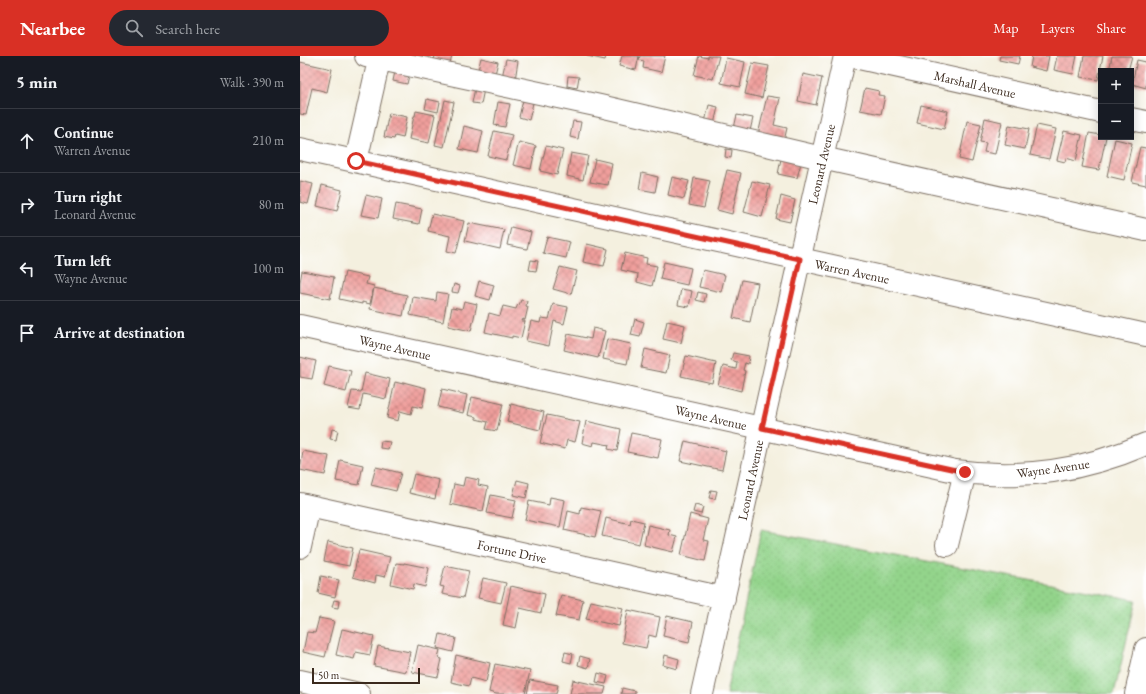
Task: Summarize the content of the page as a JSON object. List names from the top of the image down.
{
  "streets": {
    "street": [
      "Marshall Avenue",
      "Leonard Avenue",
      "Warren Avenue",
      "Wayne Avenue",
      "Fortune Drive"
    ]
  },
  "crossings": [
    ["Leonard Avenue", "Warren Avenue"],
    ["Leonard Avenue", "Wayne Avenue"],
    ["Leonard Avenue", "Fortune Drive"]
  ],
  "scale_bar": "50 m",
  "page": {
    "header": "Nearbee",
    "search": "Search here",
    "nav": ["Map", "Layers", "Share"],
    "heading": ["5 min", "Walk · 390 m"],
    "map_buttons": ["+", "−"],
    "list": [
      ["Continue", "Warren Avenue", "210 m"],
      ["Turn right", "Leonard Avenue", "80 m"],
      ["Turn left", "Wayne Avenue", "100 m"],
      "Arrive at destination"
    ],
    "scale": "50 m"
  }
}
